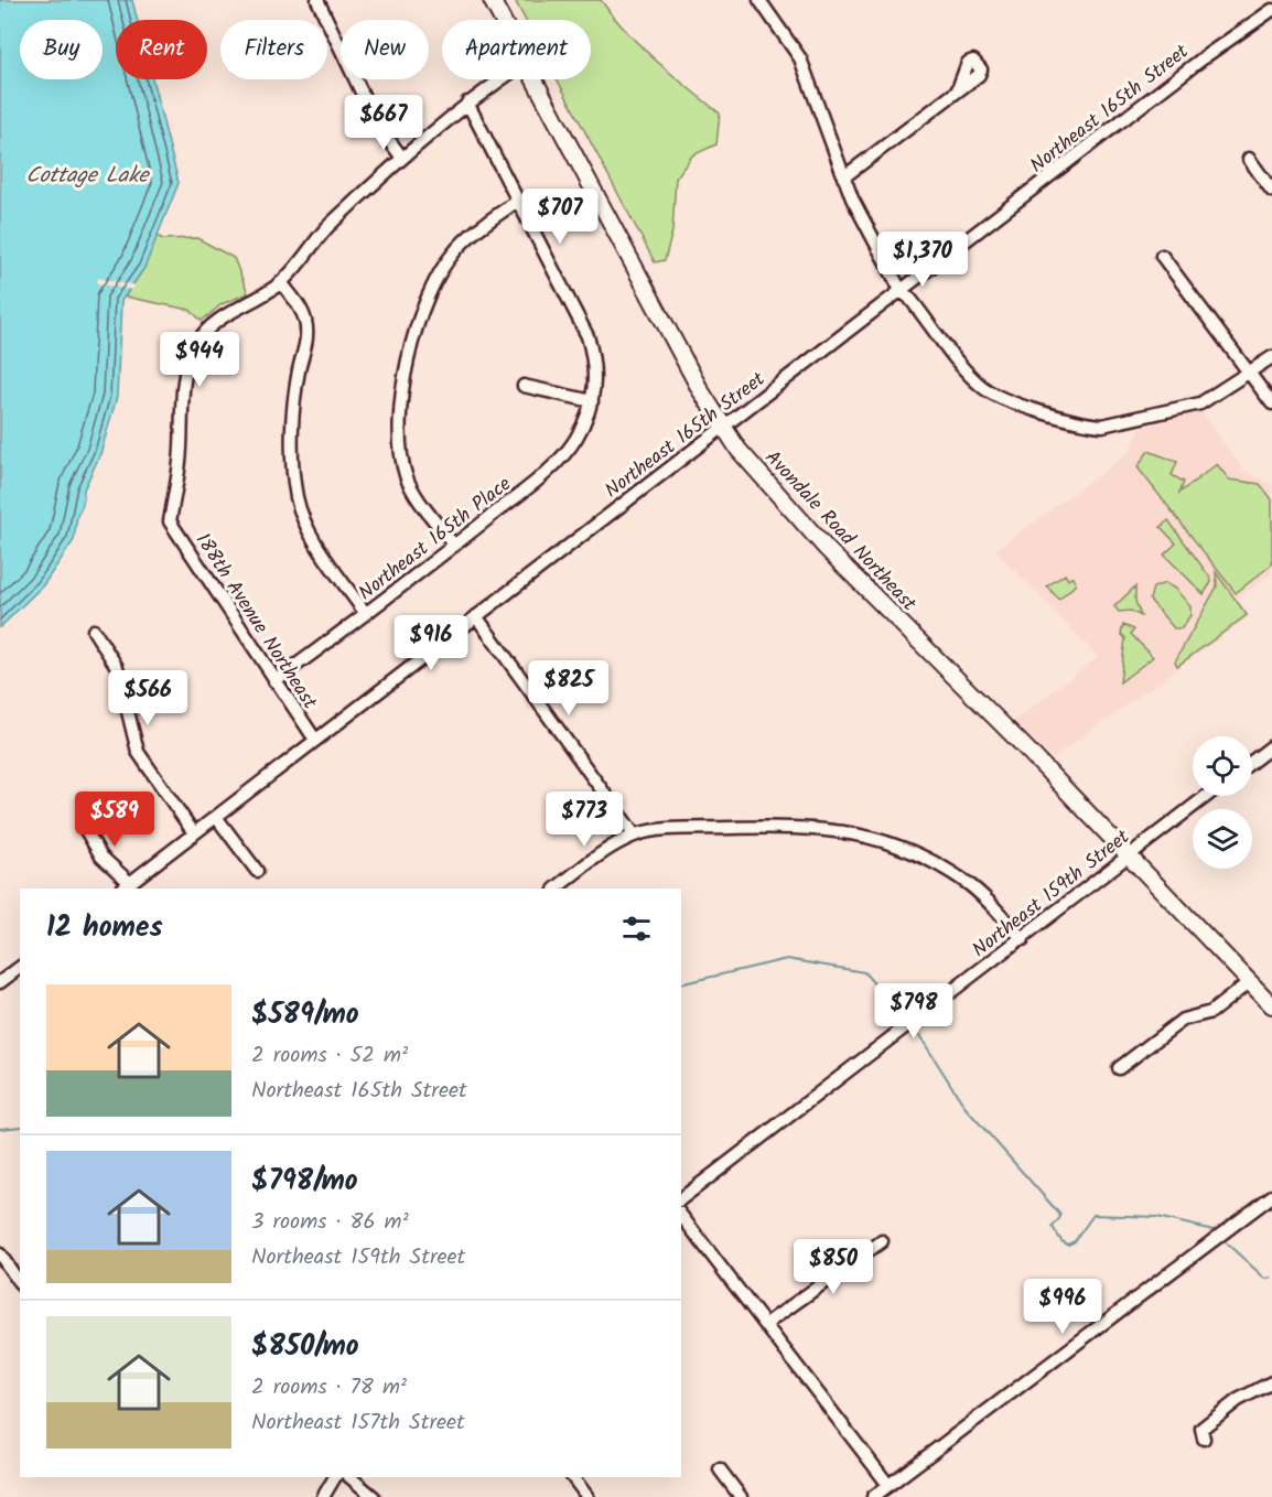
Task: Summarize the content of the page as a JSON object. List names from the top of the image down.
{
  "streets": {
    "main road": ["Avondale Road Northeast"],
    "street": [
      "Northeast 165th Street",
      "Northeast 165th Place",
      "188th Avenue Northeast",
      "Northeast 159th Street"
    ]
  },
  "crossings": [
    ["Northeast 165th Street", "Avondale Road Northeast"],
    ["Northeast 165th Street", "188th Avenue Northeast"],
    ["Avondale Road Northeast", "Northeast 159th Street"],
    ["Northeast 165th Place", "188th Avenue Northeast"]
  ],
  "water": ["Cottage Lake"],
  "page": {
    "chip": [
      "Buy",
      "Rent",
      "Filters",
      "New",
      "Apartment"
    ],
    "price": [
      "$667",
      "$707",
      "$1,370",
      "$944",
      "$916",
      "$825",
      "$566",
      "$589",
      "$773",
      "$798",
      "$850",
      "$996"
    ],
    "heading": "12 homes",
    "list": [
      {
        "name": "$589/mo",
        "note": "2 rooms · 52 m² · Northeast 165th Street"
      },
      {
        "name": "$798/mo",
        "note": "3 rooms · 86 m² · Northeast 159th Street"
      },
      {
        "name": "$850/mo",
        "note": "2 rooms · 78 m² · Northeast 157th Street"
      }
    ]
  }
}
